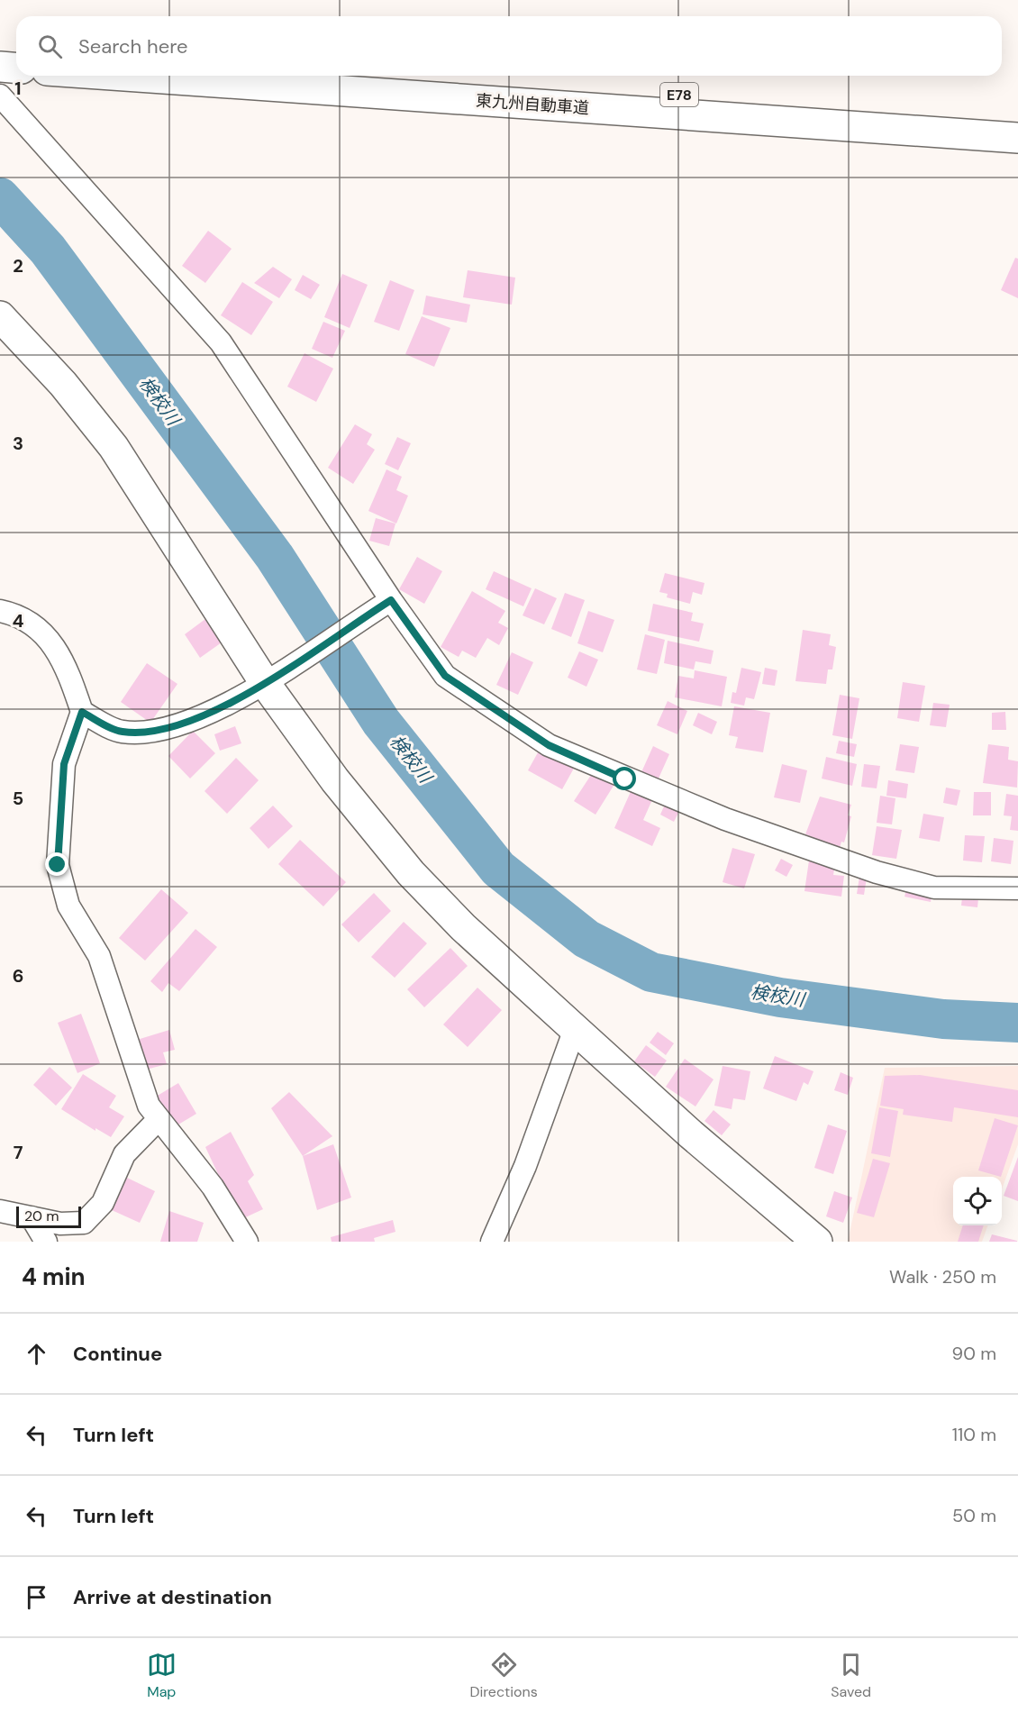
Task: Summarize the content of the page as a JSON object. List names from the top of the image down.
{
  "streets": {
    "main road": ["E78", "東九州自動車道"]
  },
  "water": ["検校川"],
  "scale_bar": "20 m",
  "page": {
    "search": "Search here",
    "scale": "20 m",
    "heading": ["4 min", "Walk · 250 m"],
    "list": [
      ["Continue", "90 m"],
      ["Turn left", "110 m"],
      ["Turn left", "50 m"],
      "Arrive at destination"
    ],
    "nav": ["Map", "Directions", "Saved"]
  },
  "grid": {
    "rows": [
      "1",
      "2",
      "3",
      "4",
      "5",
      "6",
      "7"
    ]
  }
}
